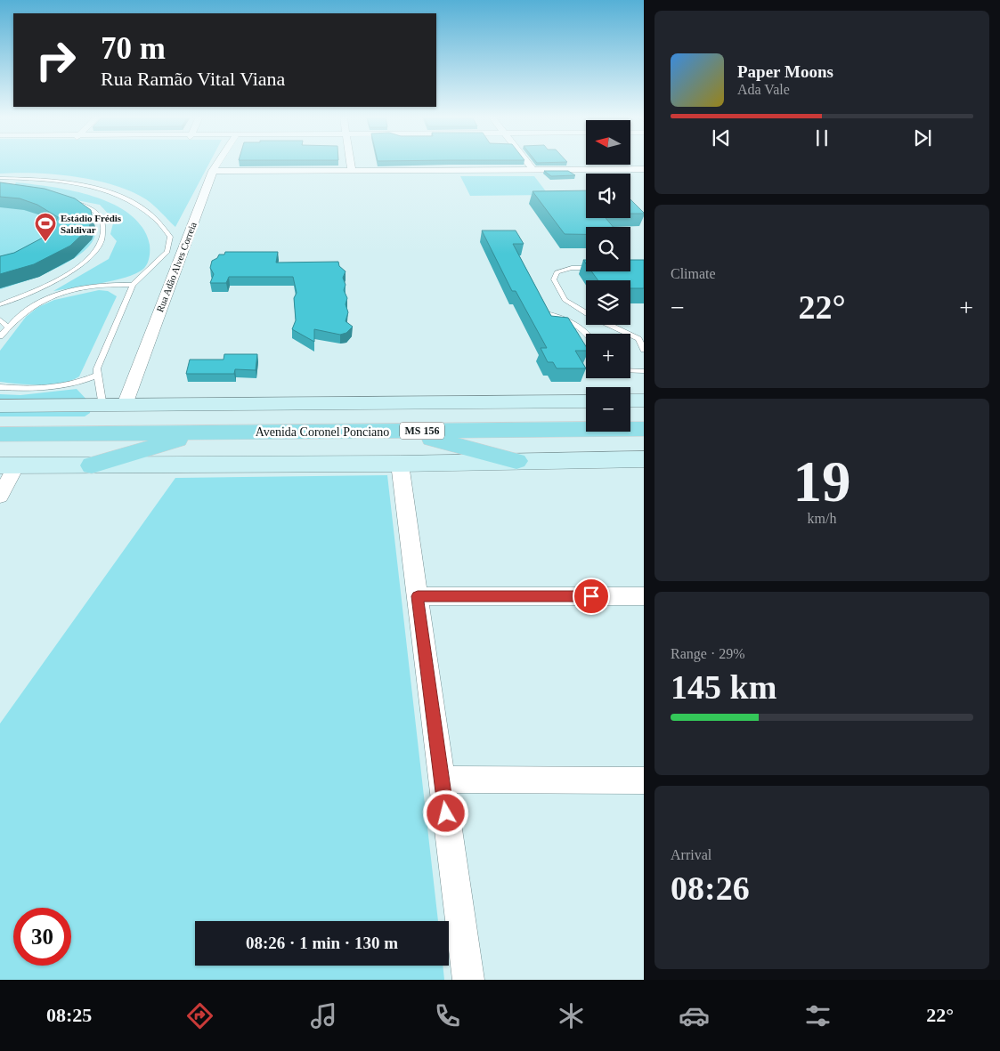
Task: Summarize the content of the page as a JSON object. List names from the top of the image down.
{
  "streets": {
    "main road": ["MS 156", "Avenida Coronel Ponciano"],
    "street": ["Rua Adão Alves Correia"]
  },
  "places": {
    "sports": ["Estádio Frédis Saldivar"]
  },
  "north": "left",
  "page": {
    "turn": ["70 m", "Rua Ramão Vital Viana"],
    "song": ["Paper Moons", "Ada Vale"],
    "map_buttons": ["+", "−"],
    "tile": [
      "Climate",
      ["19", "km/h"],
      ["Range · 29%", "145 km"],
      ["Arrival", "08:26"]
    ],
    "heat": ["−", "22°", "+"],
    "limit": "30",
    "trip": "08:26 · 1 min · 130 m",
    "tabs": ["08:25", "22°"]
  }
}
